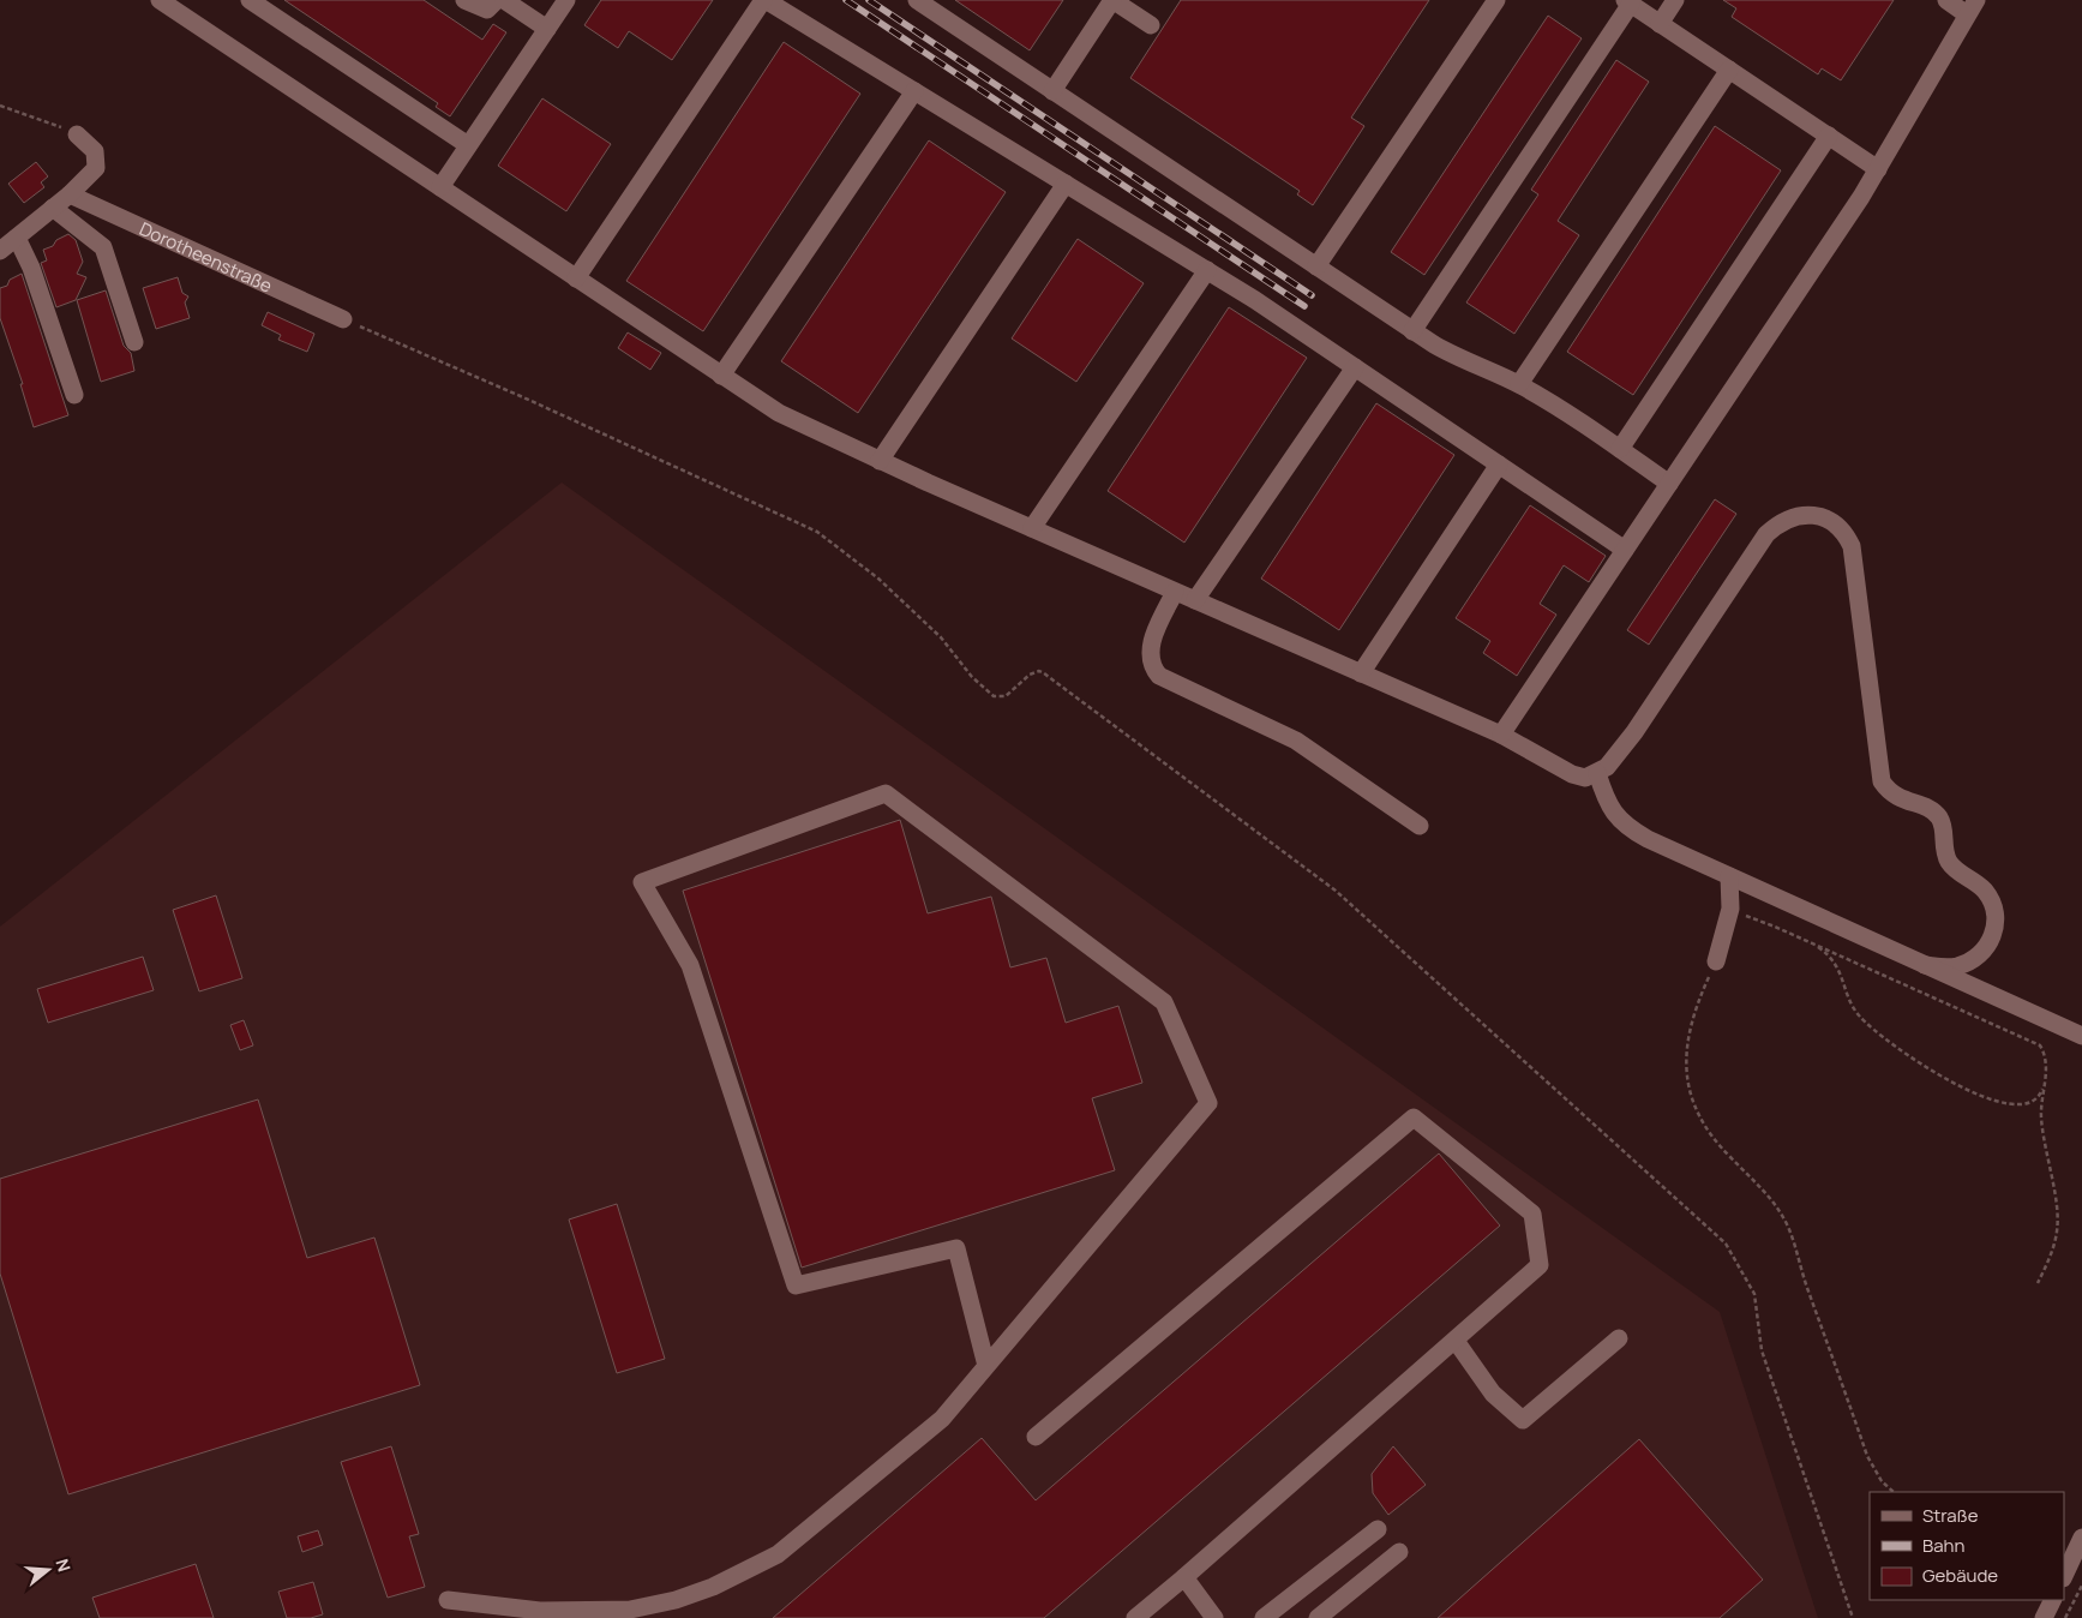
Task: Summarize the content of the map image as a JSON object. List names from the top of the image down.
{
  "streets": {
    "street": ["Dorotheenstraße"]
  },
  "legend": ["Straße", "Bahn", "Gebäude"],
  "north": "right"
}
